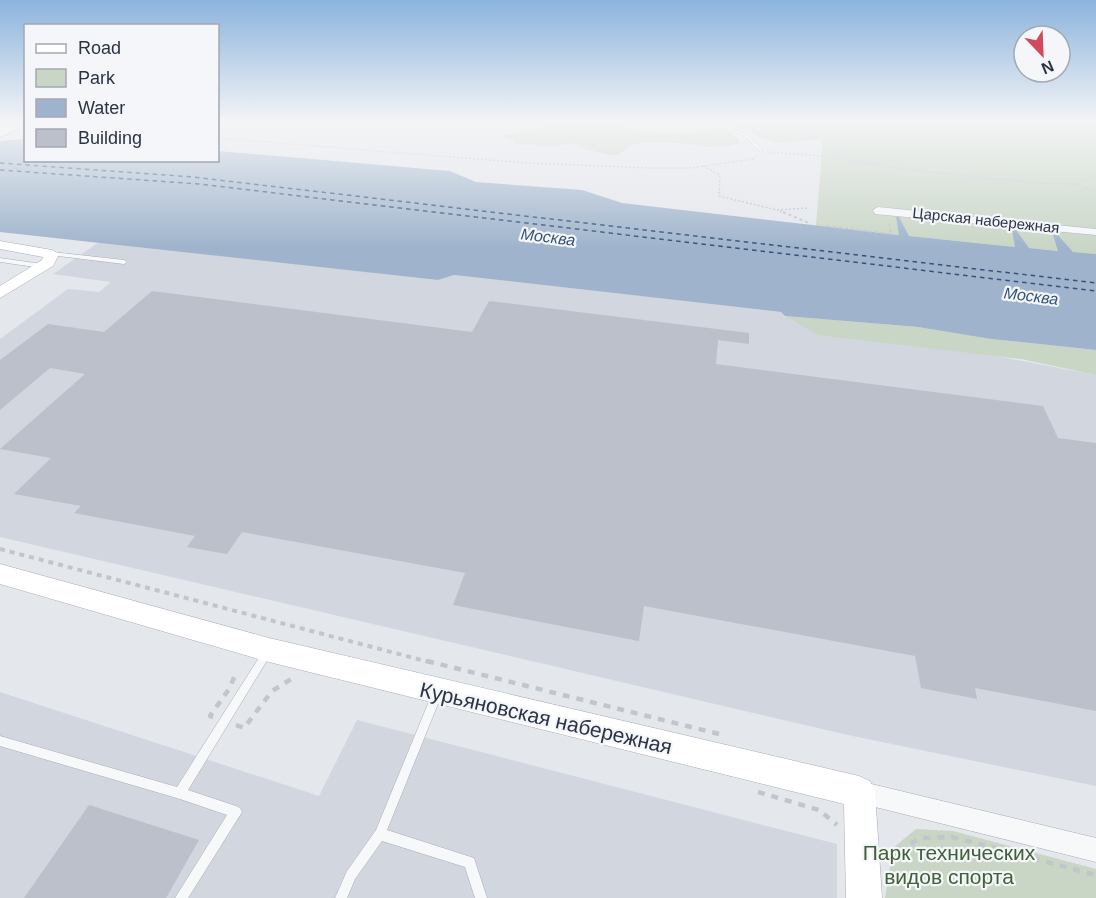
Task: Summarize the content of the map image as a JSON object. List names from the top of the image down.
{
  "streets": {
    "street": ["Царская набережная", "Курьяновская набережная"]
  },
  "water": ["Москва"],
  "parks": ["Парк технических видов спорта"],
  "legend": [
    "Road",
    "Park",
    "Water",
    "Building"
  ],
  "north": "bottom right"
}
